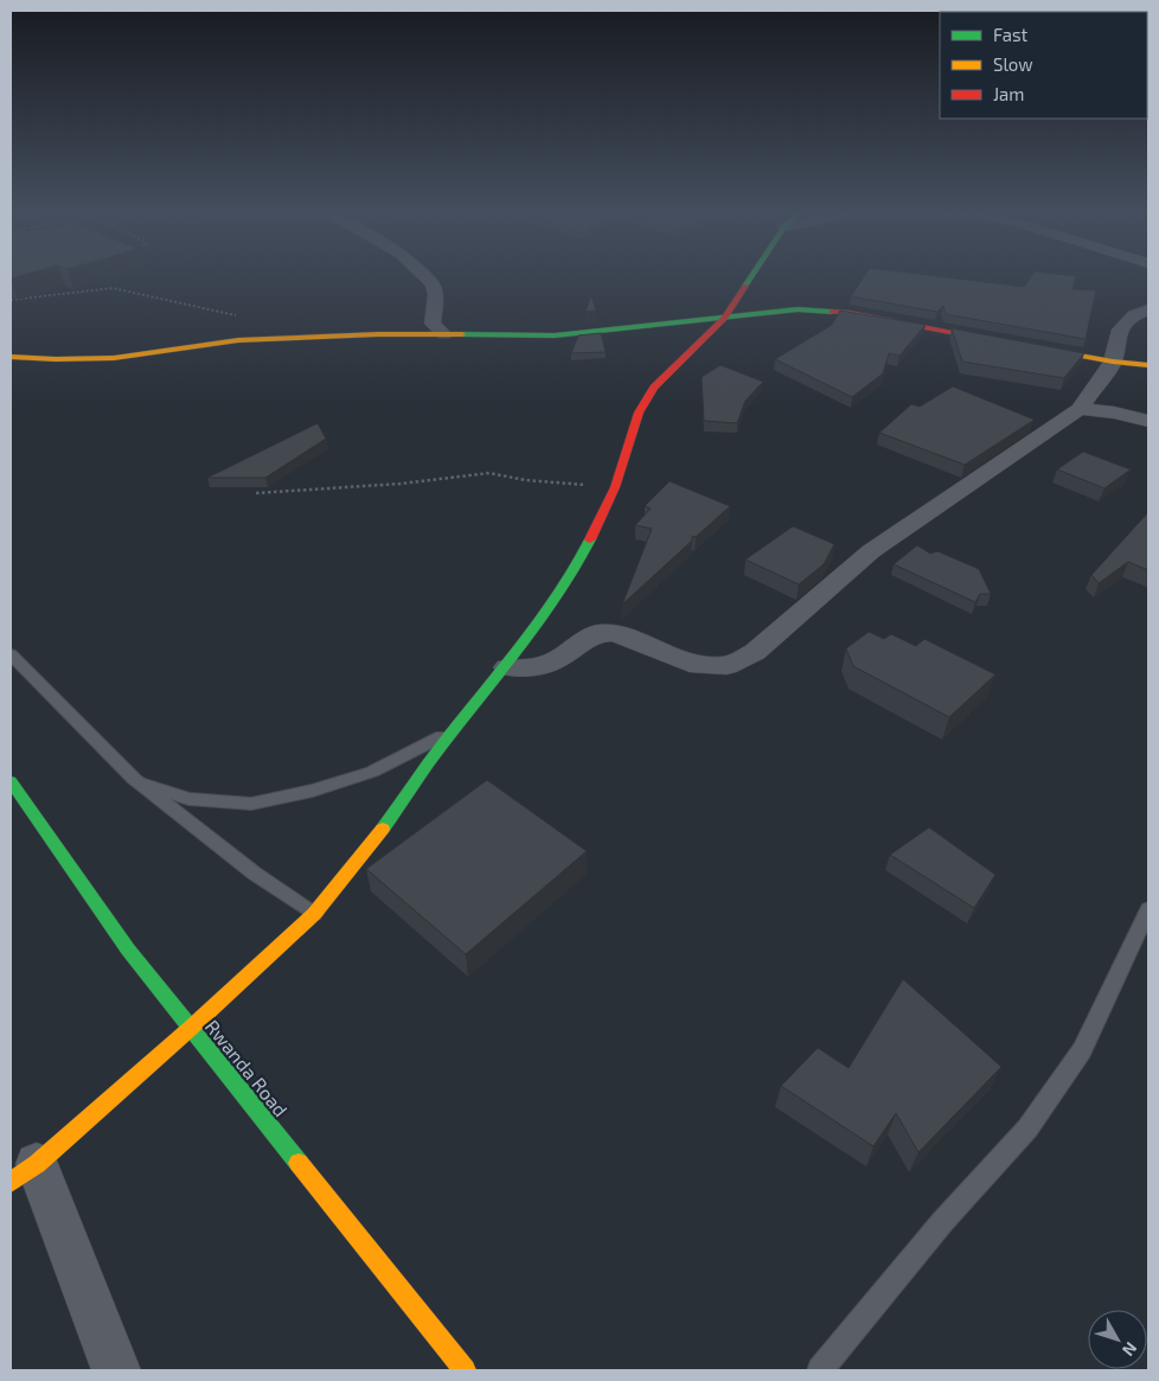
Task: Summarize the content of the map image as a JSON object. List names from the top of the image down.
{
  "streets": {
    "main road": ["Rwanda Road"]
  },
  "legend": ["Fast", "Slow", "Jam"],
  "north": "bottom right"
}
